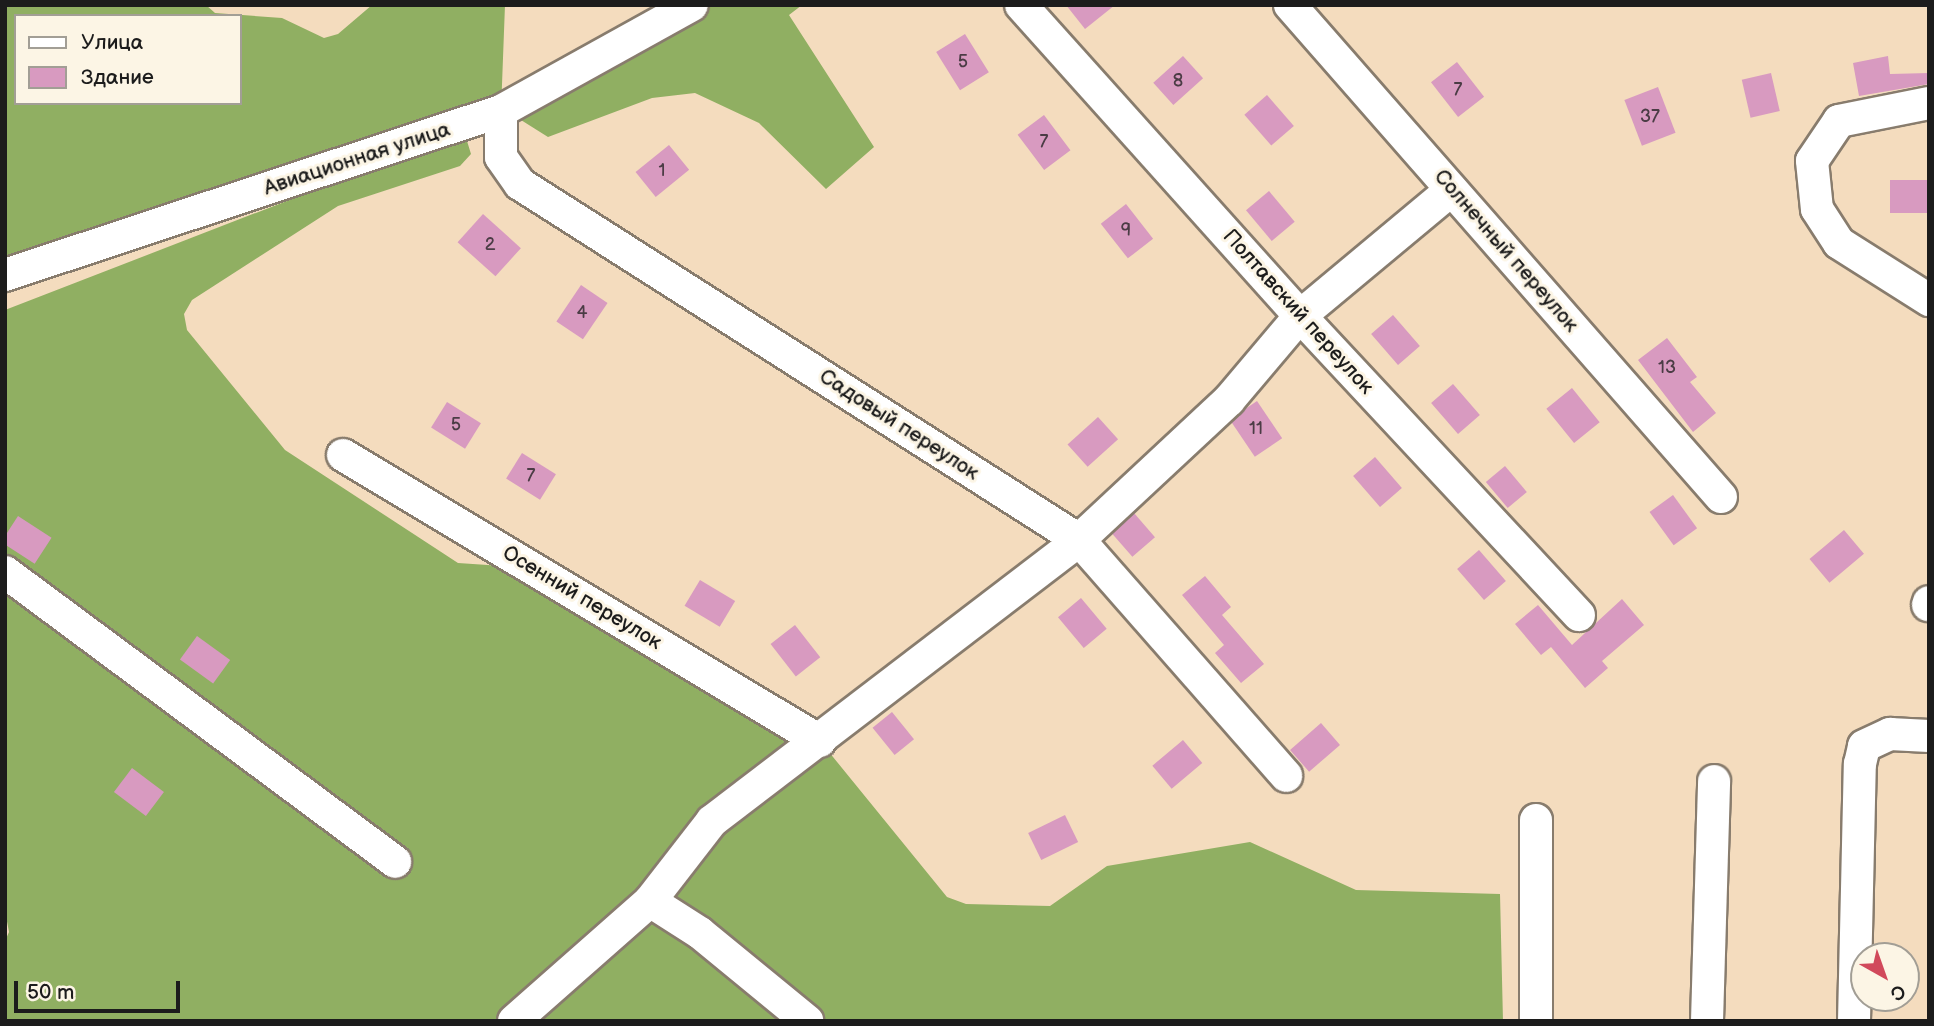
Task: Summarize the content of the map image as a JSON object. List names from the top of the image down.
{
  "streets": {
    "street": [
      "Авиационная улица",
      "Солнечный переулок",
      "Полтавский переулок",
      "Садовый переулок",
      "Осенний переулок"
    ]
  },
  "crossings": [
    ["Авиационная улица", "Садовый переулок"]
  ],
  "house_numbers": [
    "5",
    "8",
    "7",
    "37",
    "7",
    "1",
    "9",
    "2",
    "4",
    "13",
    "5",
    "11",
    "7"
  ],
  "legend": ["Улица", "Здание"],
  "scale_bar": "50 m",
  "north": "bottom right"
}
